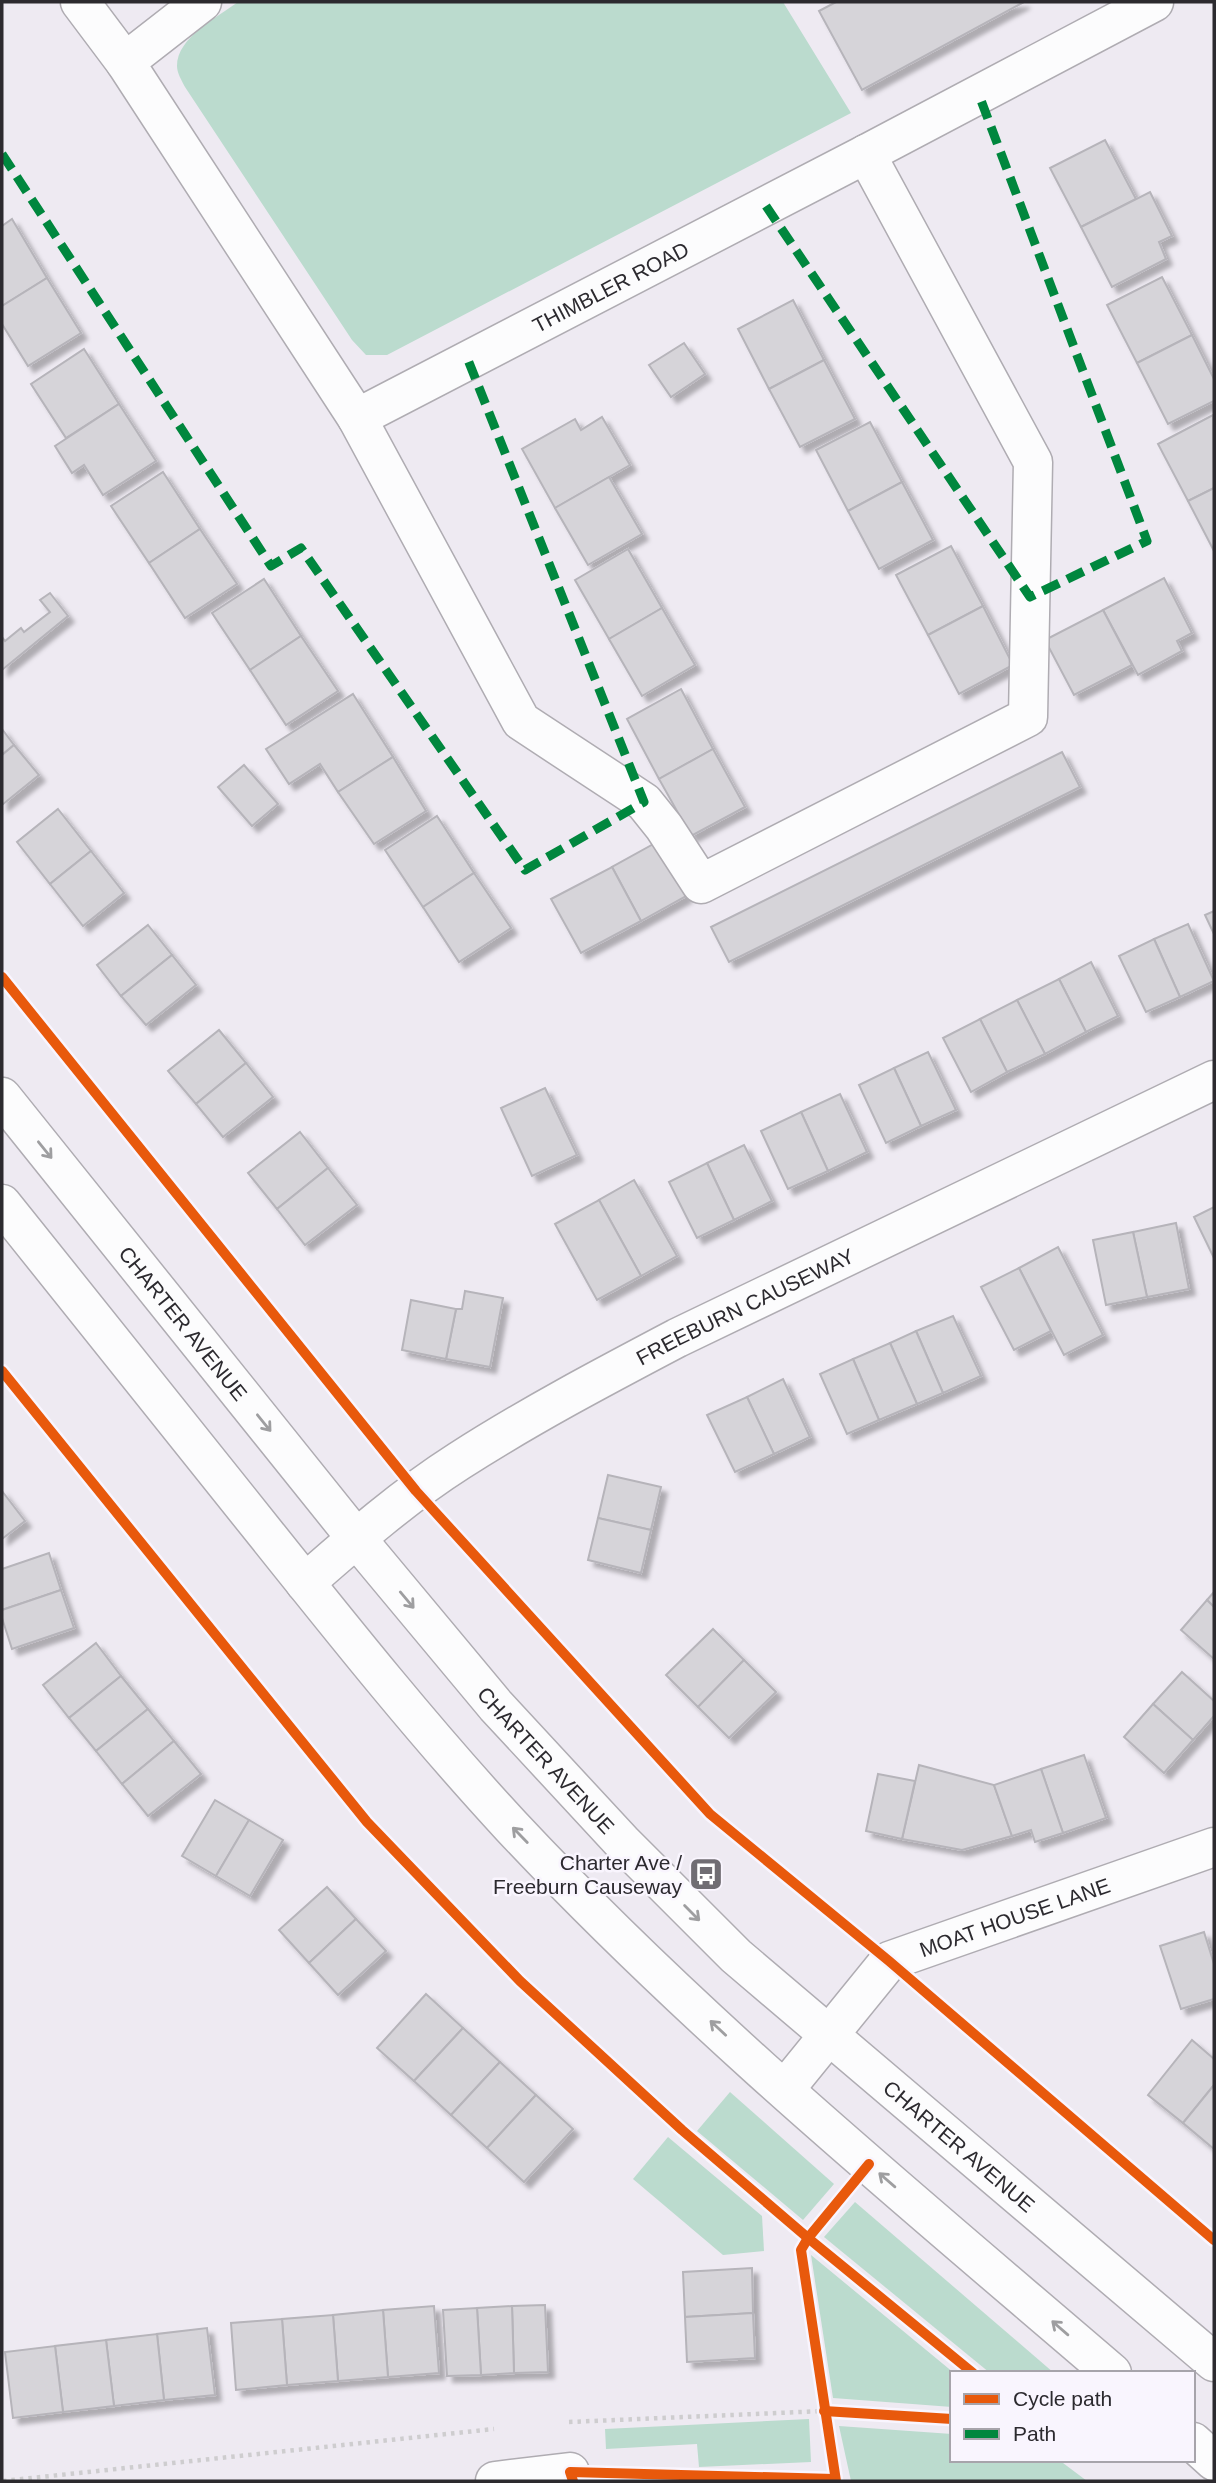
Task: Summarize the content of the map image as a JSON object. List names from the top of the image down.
{
  "streets": {
    "street": [
      "THIMBLER ROAD",
      "FREEBURN CAUSEWAY",
      "CHARTER AVENUE",
      "MOAT HOUSE LANE"
    ]
  },
  "crossings": [
    ["FREEBURN CAUSEWAY", "CHARTER AVENUE"],
    ["CHARTER AVENUE", "MOAT HOUSE LANE"]
  ],
  "places": {
    "bus stop": ["Charter Ave / Freeburn Causeway"]
  },
  "legend": ["Cycle path", "Path"]
}
